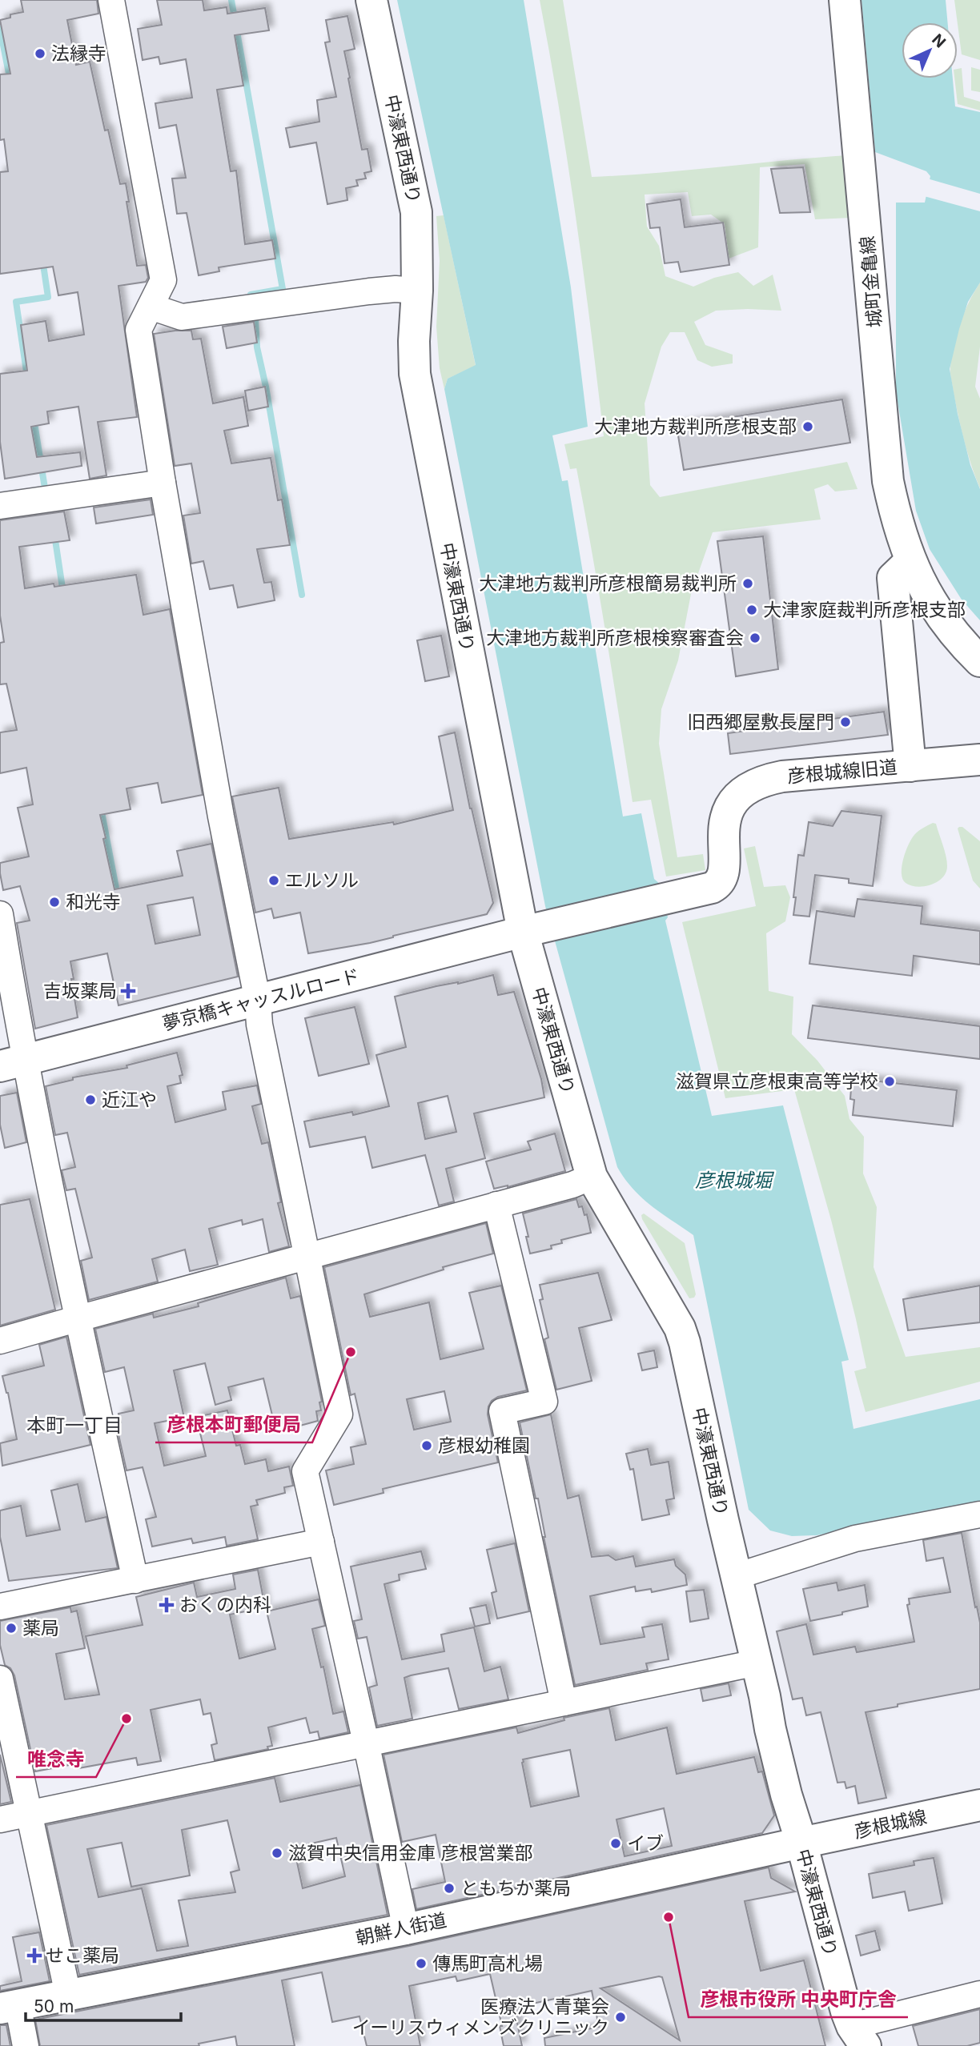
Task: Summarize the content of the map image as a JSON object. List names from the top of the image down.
{
  "streets": {
    "street": [
      "中濠東西通り",
      "城町金亀線",
      "彦根城線旧道",
      "夢京橋キャッスルロード",
      "彦根城線",
      "朝鮮人街道"
    ]
  },
  "crossings": [
    ["中濠東西通り", "彦根城線旧道"],
    ["中濠東西通り", "夢京橋キャッスルロード"],
    ["中濠東西通り", "彦根城線"],
    ["中濠東西通り", "朝鮮人街道"],
    ["城町金亀線", "彦根城線旧道"],
    ["彦根城線旧道", "夢京橋キャッスルロード"],
    ["彦根城線", "朝鮮人街道"]
  ],
  "districts": ["本町一丁目"],
  "water": ["彦根城堀"],
  "places": {
    "other": [
      "法縁寺",
      "大津地方裁判所彦根支部",
      "大津地方裁判所彦根簡易裁判所",
      "大津家庭裁判所彦根支部",
      "大津地方裁判所彦根検察審査会",
      "旧西郷屋敷長屋門",
      "エルソル",
      "和光寺",
      "滋賀県立彦根東高等学校",
      "近江や",
      "彦根本町郵便局",
      "彦根幼稚園",
      "薬局",
      "唯念寺",
      "イブ",
      "滋賀中央信用金庫 彦根営業部",
      "ともちか薬局",
      "彦根市役所 中央町庁舎",
      "傳馬町高札場",
      "医療法人青葉会 イーリスウィメンズクリニック"
    ],
    "health": ["吉坂薬局", "おくの内科", "せこ薬局"]
  },
  "scale_bar": "50 m",
  "north": "top right"
}
